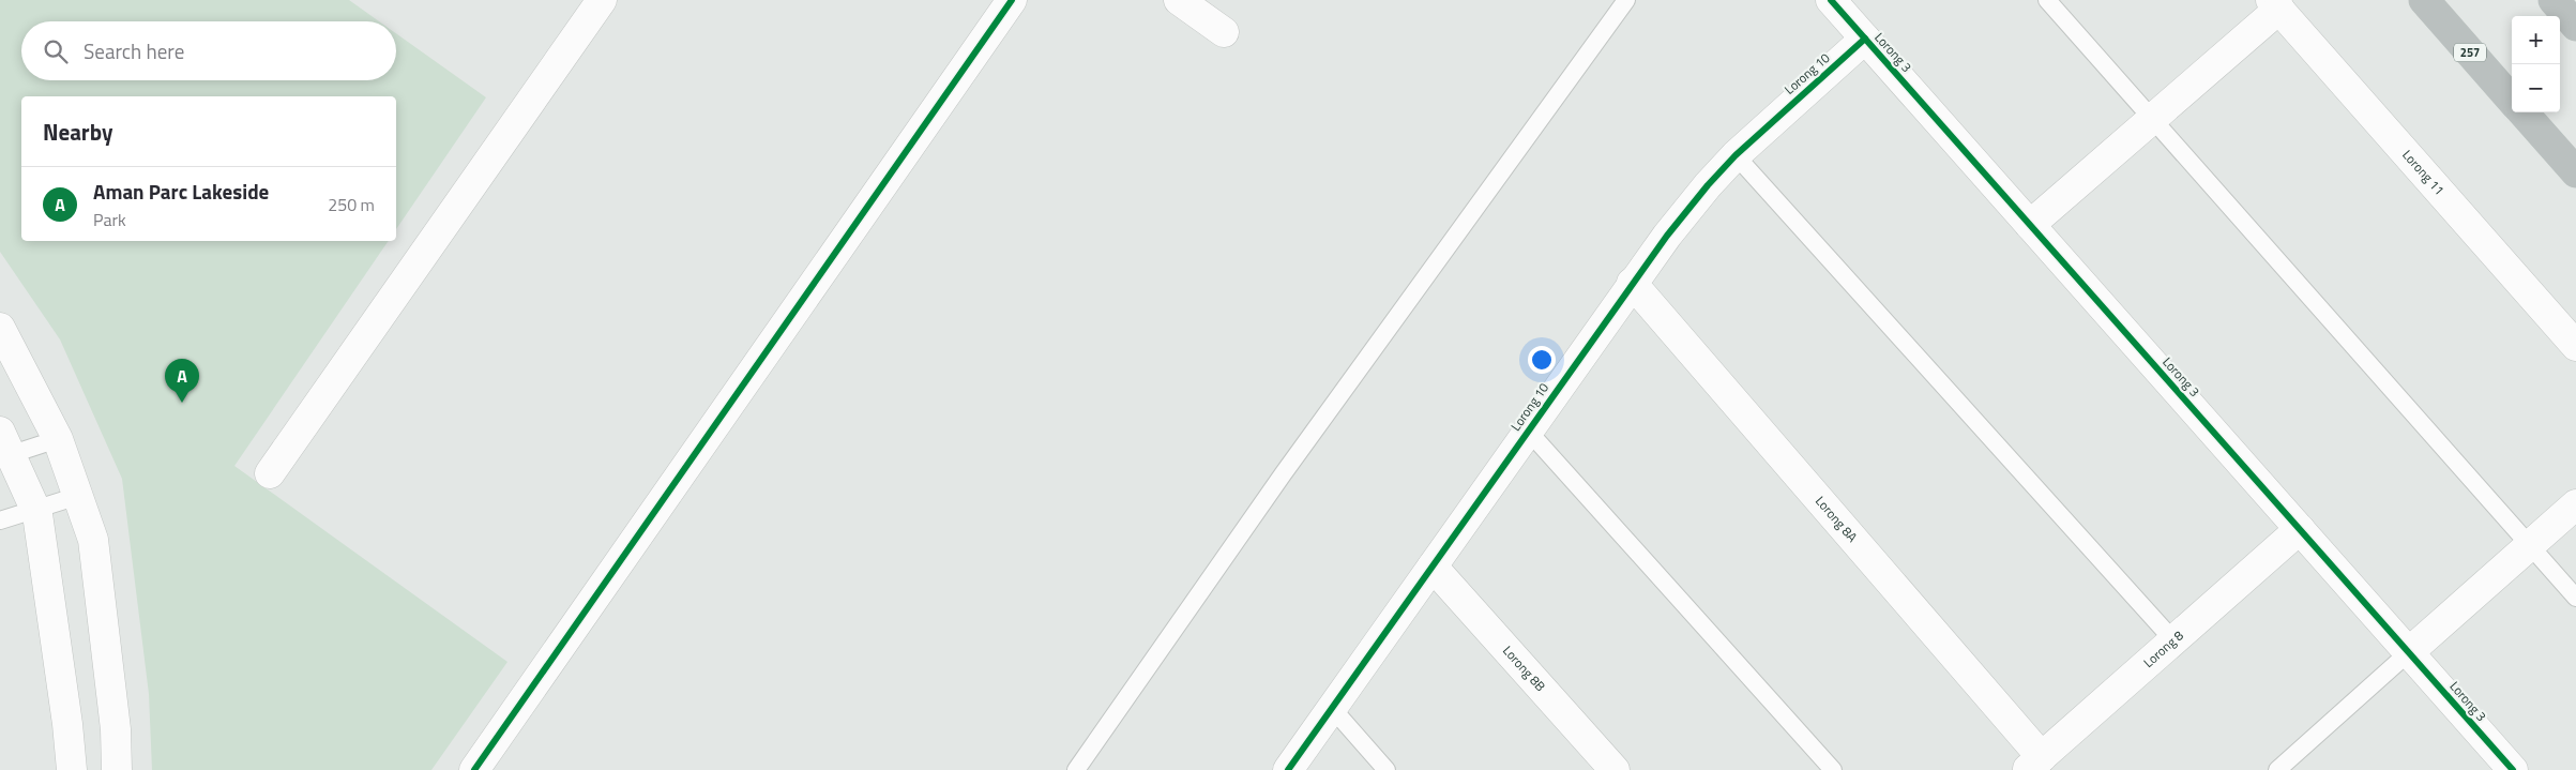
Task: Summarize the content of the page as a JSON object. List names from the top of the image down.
{
  "streets": {
    "highway": ["257"],
    "street": [
      "Lorong 3",
      "Lorong 10",
      "Lorong 11",
      "Lorong 8A",
      "Lorong 8",
      "Lorong 8B"
    ]
  },
  "crossings": [
    ["Lorong 3", "Lorong 10"],
    ["Lorong 3", "Lorong 8"],
    ["Lorong 10", "Lorong 8A"],
    ["Lorong 10", "Lorong 8B"],
    ["Lorong 8A", "Lorong 8"]
  ],
  "page": {
    "map_buttons": ["+", "−"],
    "search": "Search here",
    "heading": "Nearby",
    "list": [
      {
        "mark": "A",
        "name": "Aman Parc Lakeside",
        "note": "Park",
        "value": "250 m"
      }
    ],
    "pins": "A"
  }
}
